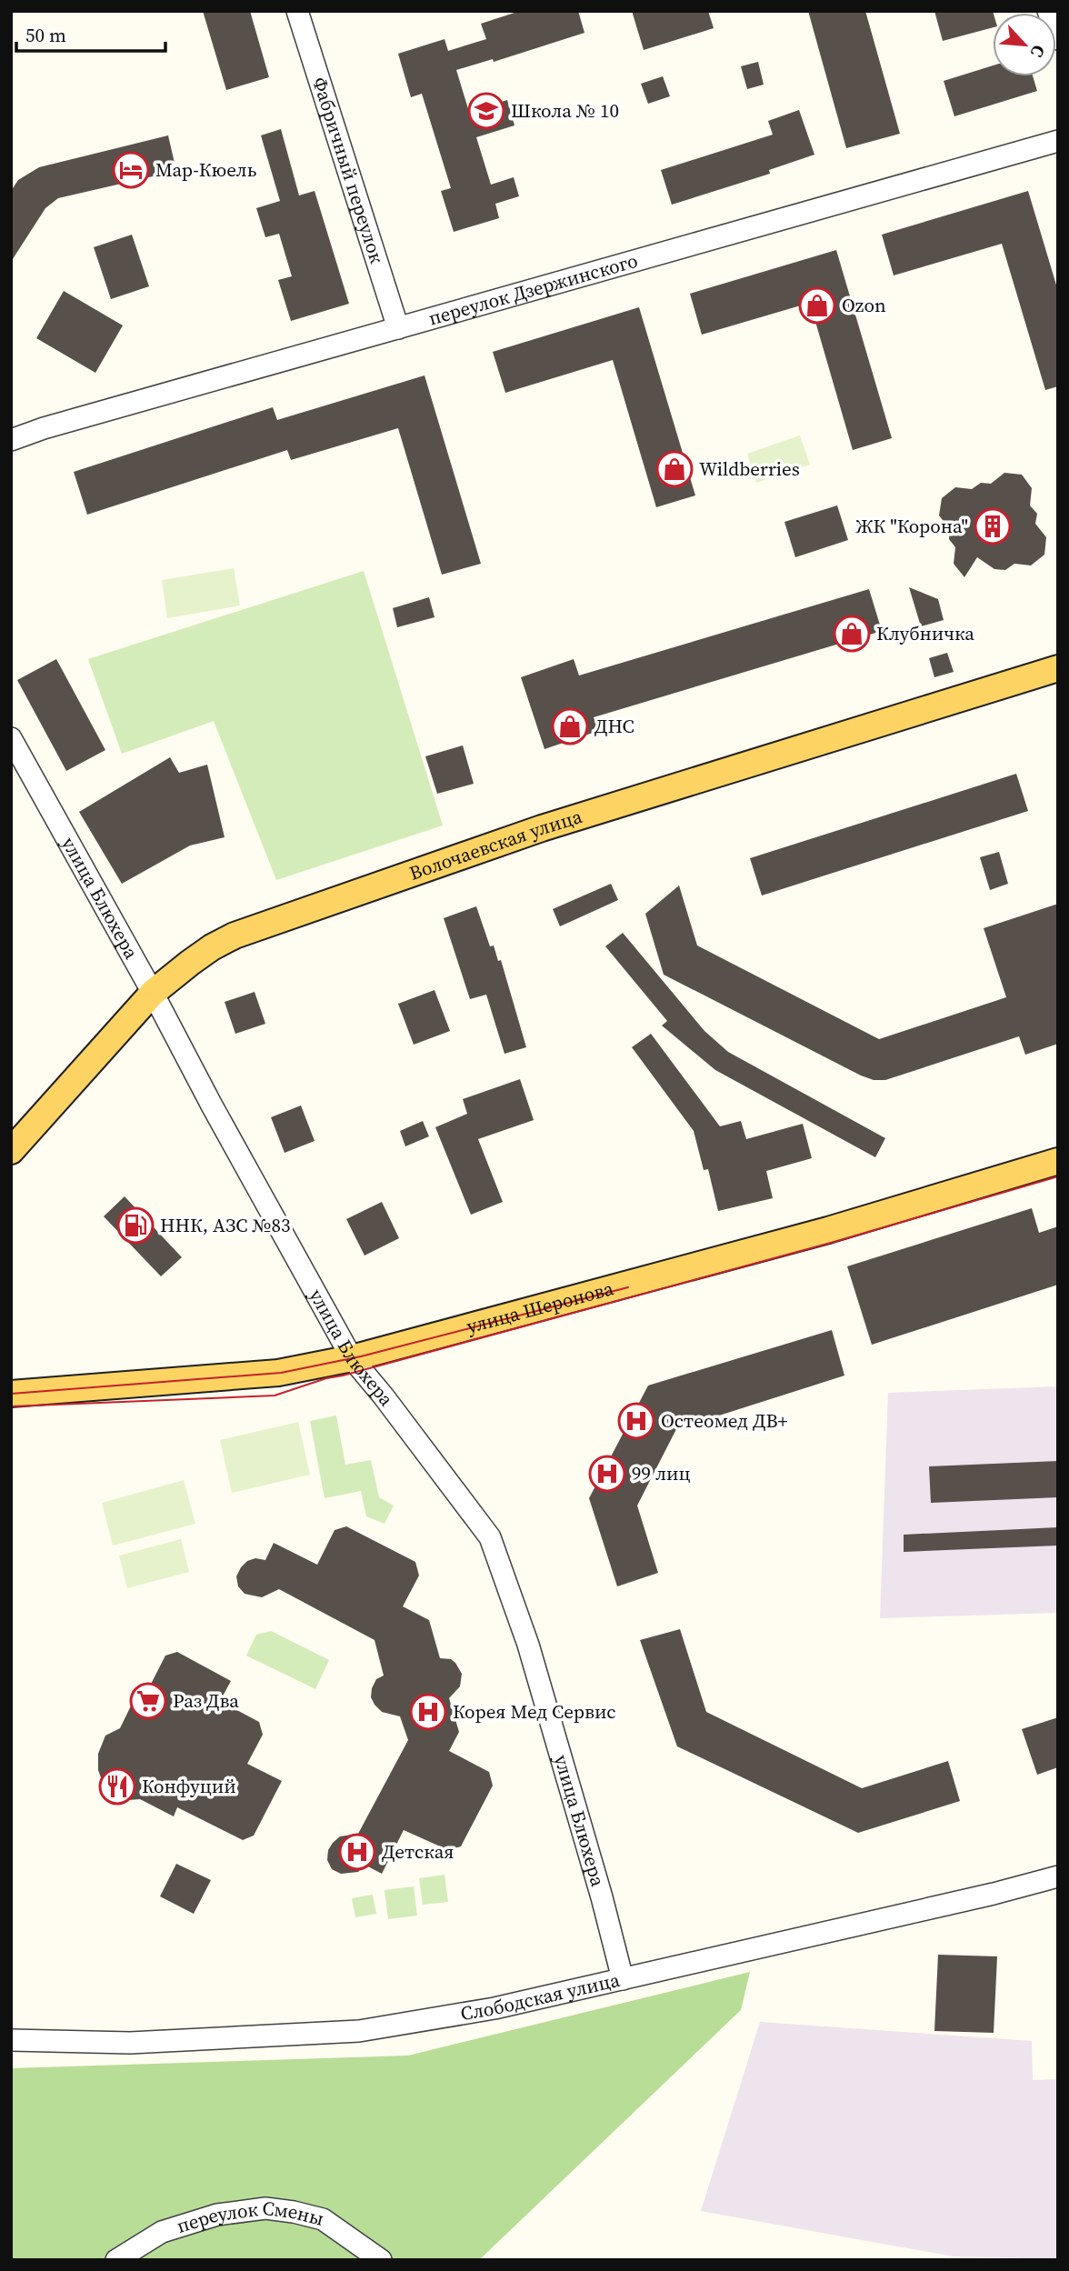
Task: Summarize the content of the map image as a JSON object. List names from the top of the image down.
{
  "streets": {
    "main road": ["Волочаевская улица", "улица Шеронова"],
    "street": [
      "Фабричный переулок",
      "переулок Дзержинского",
      "улица Блюхера",
      "Слободская улица",
      "переулок Смены"
    ]
  },
  "crossings": [
    ["Фабричный переулок", "переулок Дзержинского"],
    ["Волочаевская улица", "улица Блюхера"],
    ["улица Блюхера", "улица Шеронова"],
    ["улица Блюхера", "Слободская улица"]
  ],
  "places": {
    "school or university": ["Школа № 10"],
    "hotel": ["Мар-Кюель"],
    "shop": [
      "Ozon",
      "Wildberries",
      "Клубничка",
      "ДНС"
    ],
    "building": ["ЖК \"Корона\""],
    "fuel station": ["ННК, АЗС №83"],
    "hospital": [
      "Остеомед ДВ+",
      "99 лиц",
      "Корея Мед Сервис",
      "Детская"
    ],
    "supermarket": ["Раз Два"],
    "restaurant": ["Конфуций"]
  },
  "scale_bar": "50 m",
  "north": "bottom right"
}
